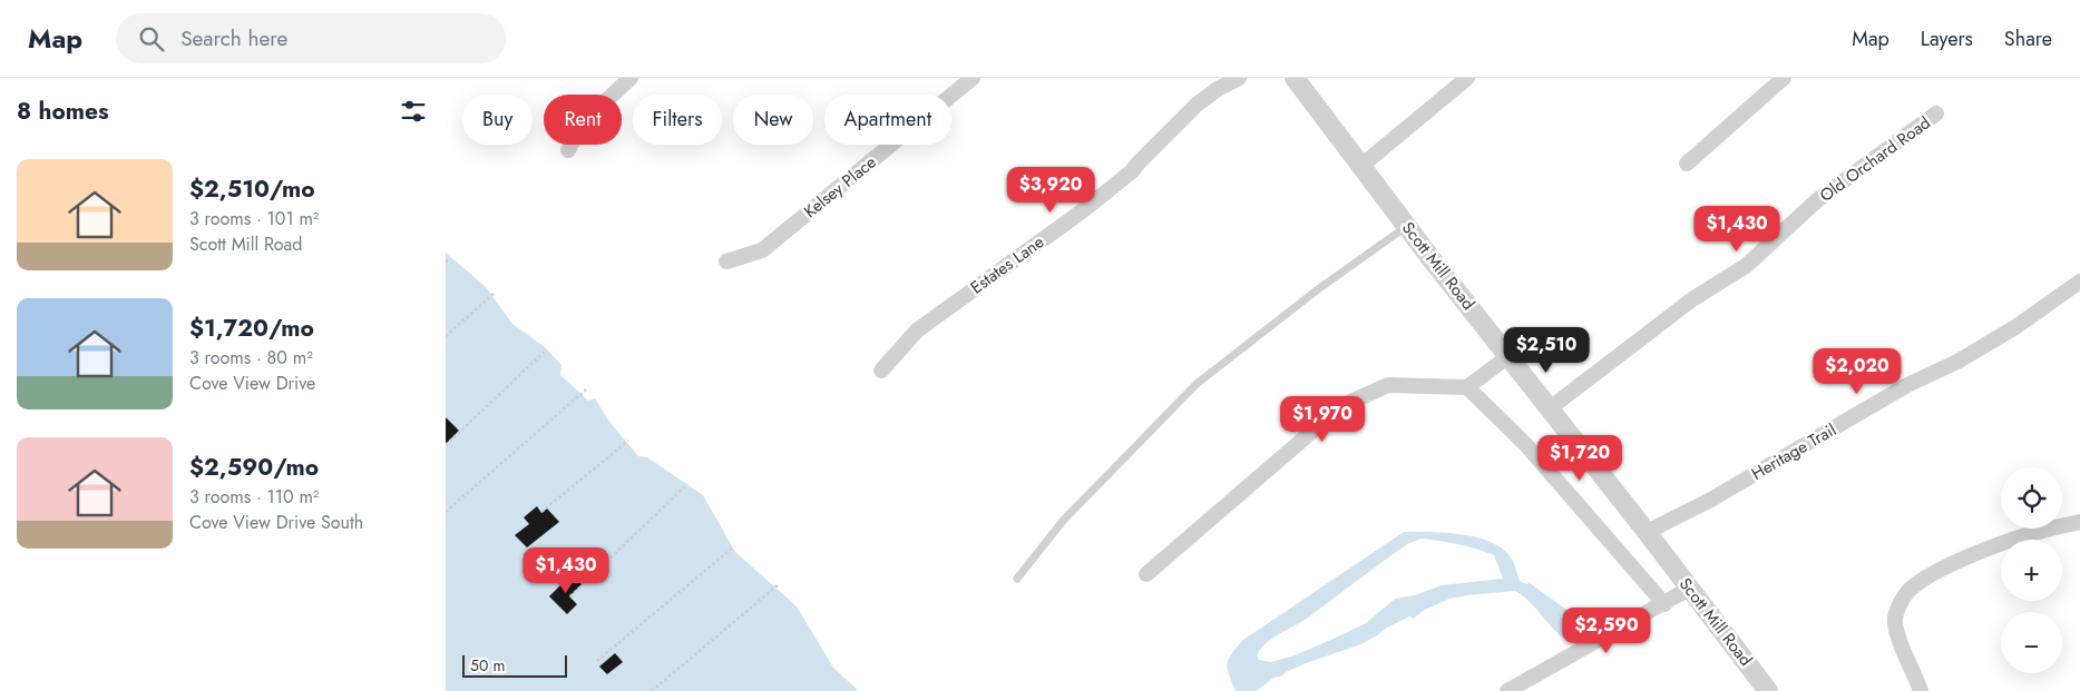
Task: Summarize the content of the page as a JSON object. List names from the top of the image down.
{
  "streets": {
    "street": [
      "Old Orchard Road",
      "Kelsey Place",
      "Estates Lane",
      "Scott Mill Road",
      "Heritage Trail"
    ]
  },
  "crossings": [
    ["Old Orchard Road", "Scott Mill Road"],
    ["Scott Mill Road", "Heritage Trail"]
  ],
  "scale_bar": "50 m",
  "page": {
    "header": "Map",
    "search": "Search here",
    "nav": ["Map", "Layers", "Share"],
    "heading": "8 homes",
    "chip": [
      "Buy",
      "Rent",
      "Filters",
      "New",
      "Apartment"
    ],
    "list": [
      {
        "name": "$2,510/mo",
        "note": "3 rooms · 101 m² · Scott Mill Road"
      },
      {
        "name": "$1,720/mo",
        "note": "3 rooms · 80 m² · Cove View Drive"
      },
      {
        "name": "$2,590/mo",
        "note": "3 rooms · 110 m² · Cove View Drive South"
      }
    ],
    "price": [
      "$3,920",
      "$1,430",
      "$2,510",
      "$2,020",
      "$1,970",
      "$1,720",
      "$1,430",
      "$2,590"
    ],
    "map_buttons": ["+", "−"],
    "scale": "50 m"
  }
}
